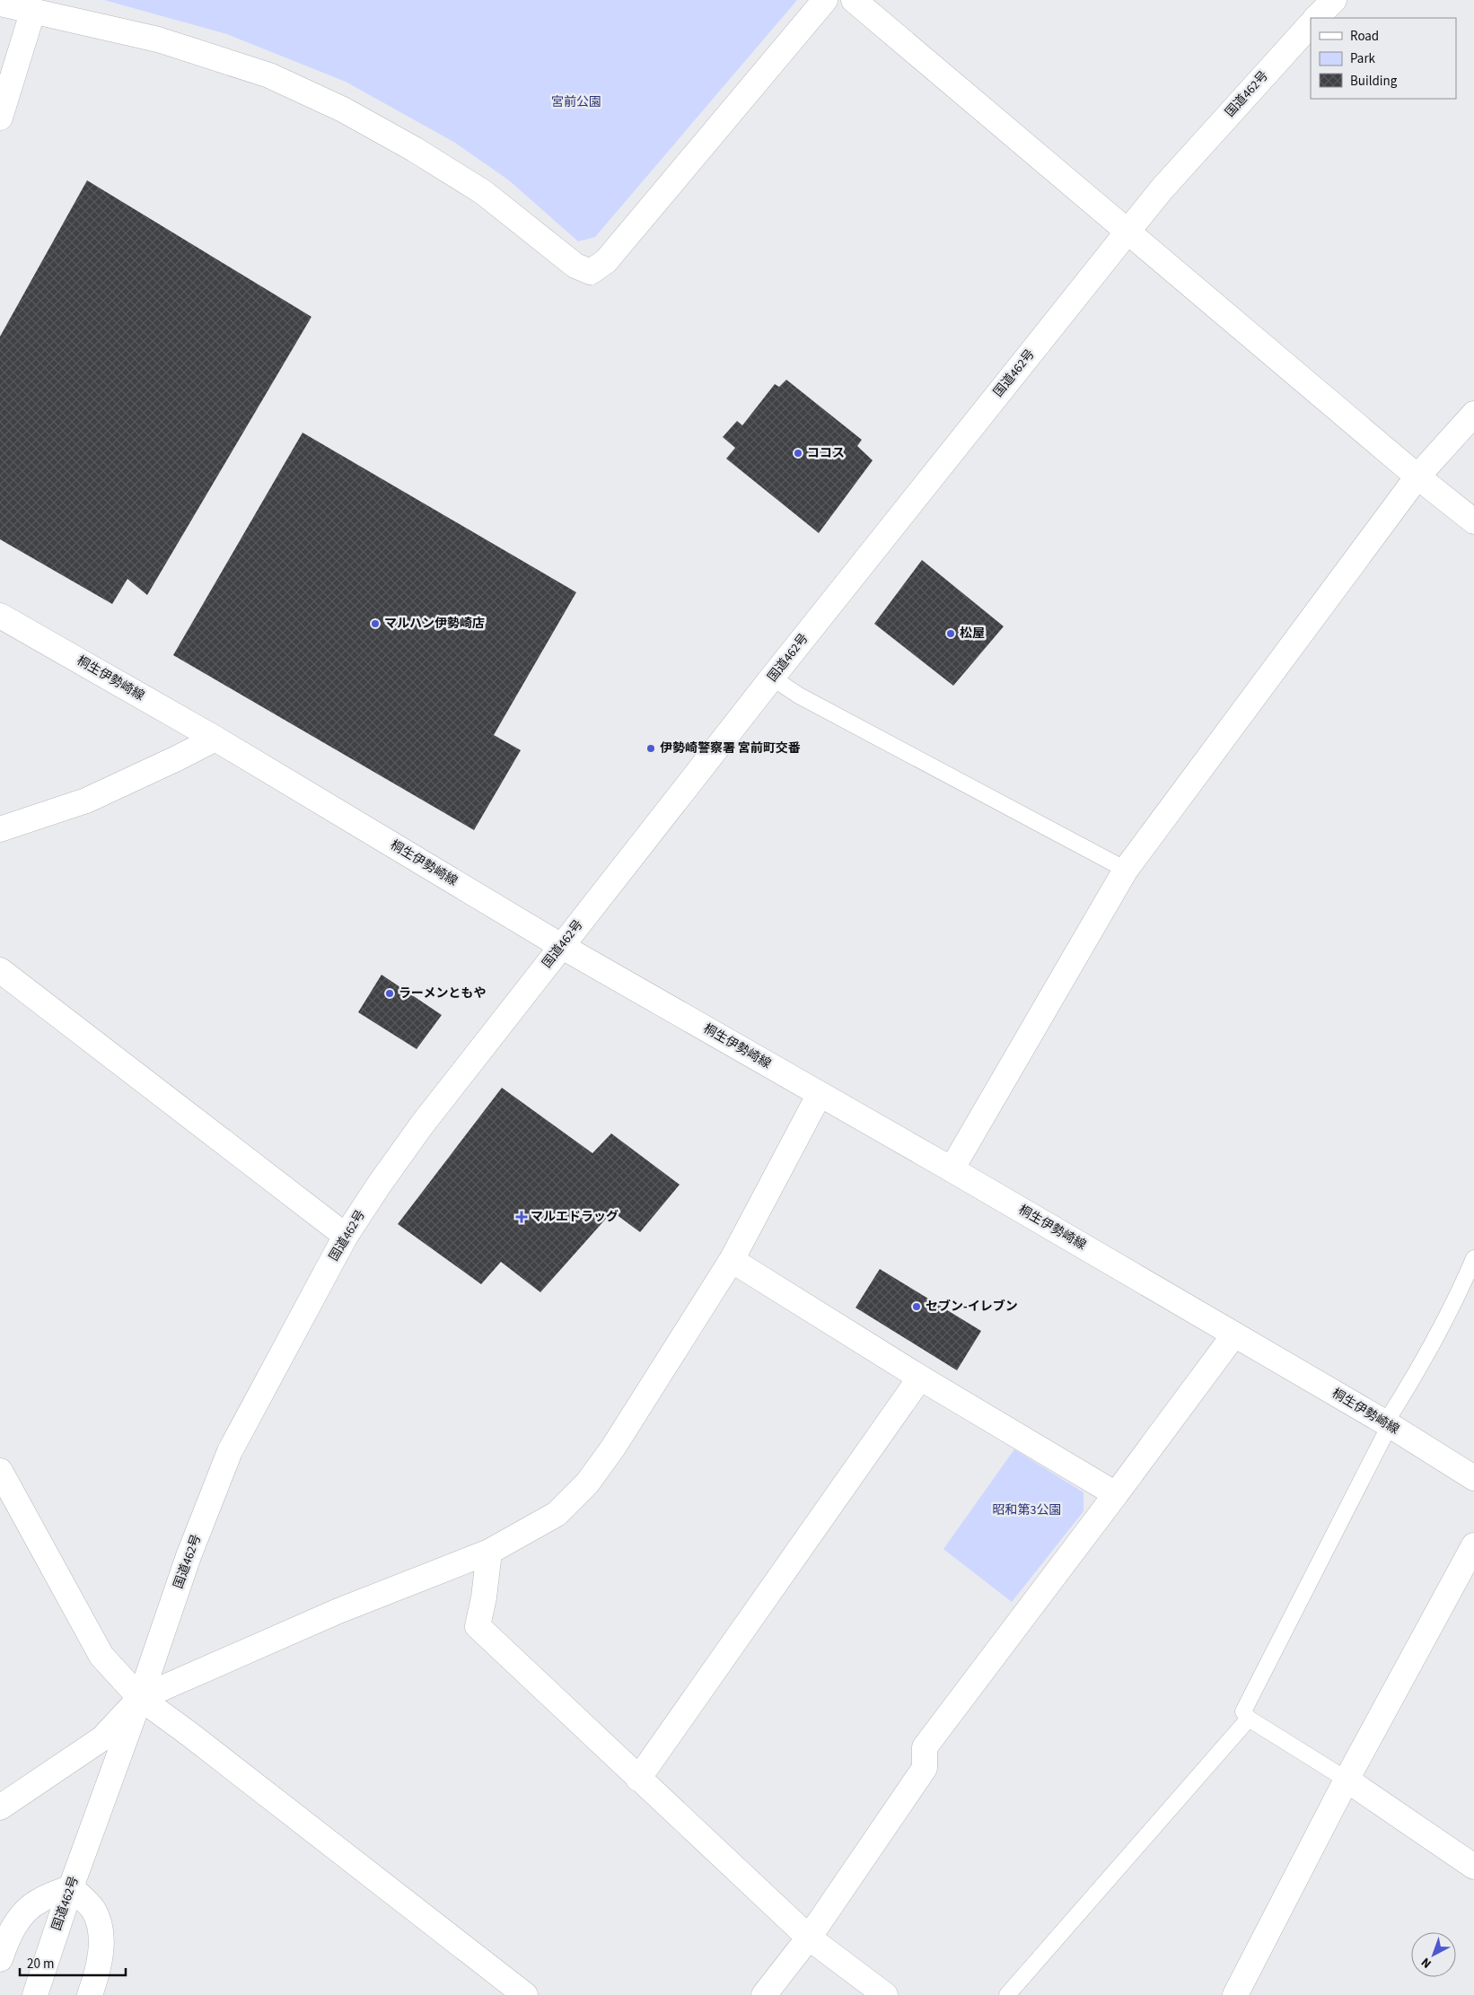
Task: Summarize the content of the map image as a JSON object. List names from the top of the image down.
{
  "streets": {
    "main road": ["国道462号", "桐生伊勢崎線"]
  },
  "crossings": [
    ["国道462号", "桐生伊勢崎線"]
  ],
  "parks": ["宮前公園", "昭和第3公園"],
  "places": {
    "other": [
      "ココス",
      "マルハン伊勢崎店",
      "松屋",
      "伊勢崎警察署 宮前町交番",
      "ラーメンともや",
      "セブン-イレブン"
    ],
    "health": ["マルエドラッグ"]
  },
  "legend": ["Road", "Park", "Building"],
  "scale_bar": "20 m",
  "north": "bottom left"
}
